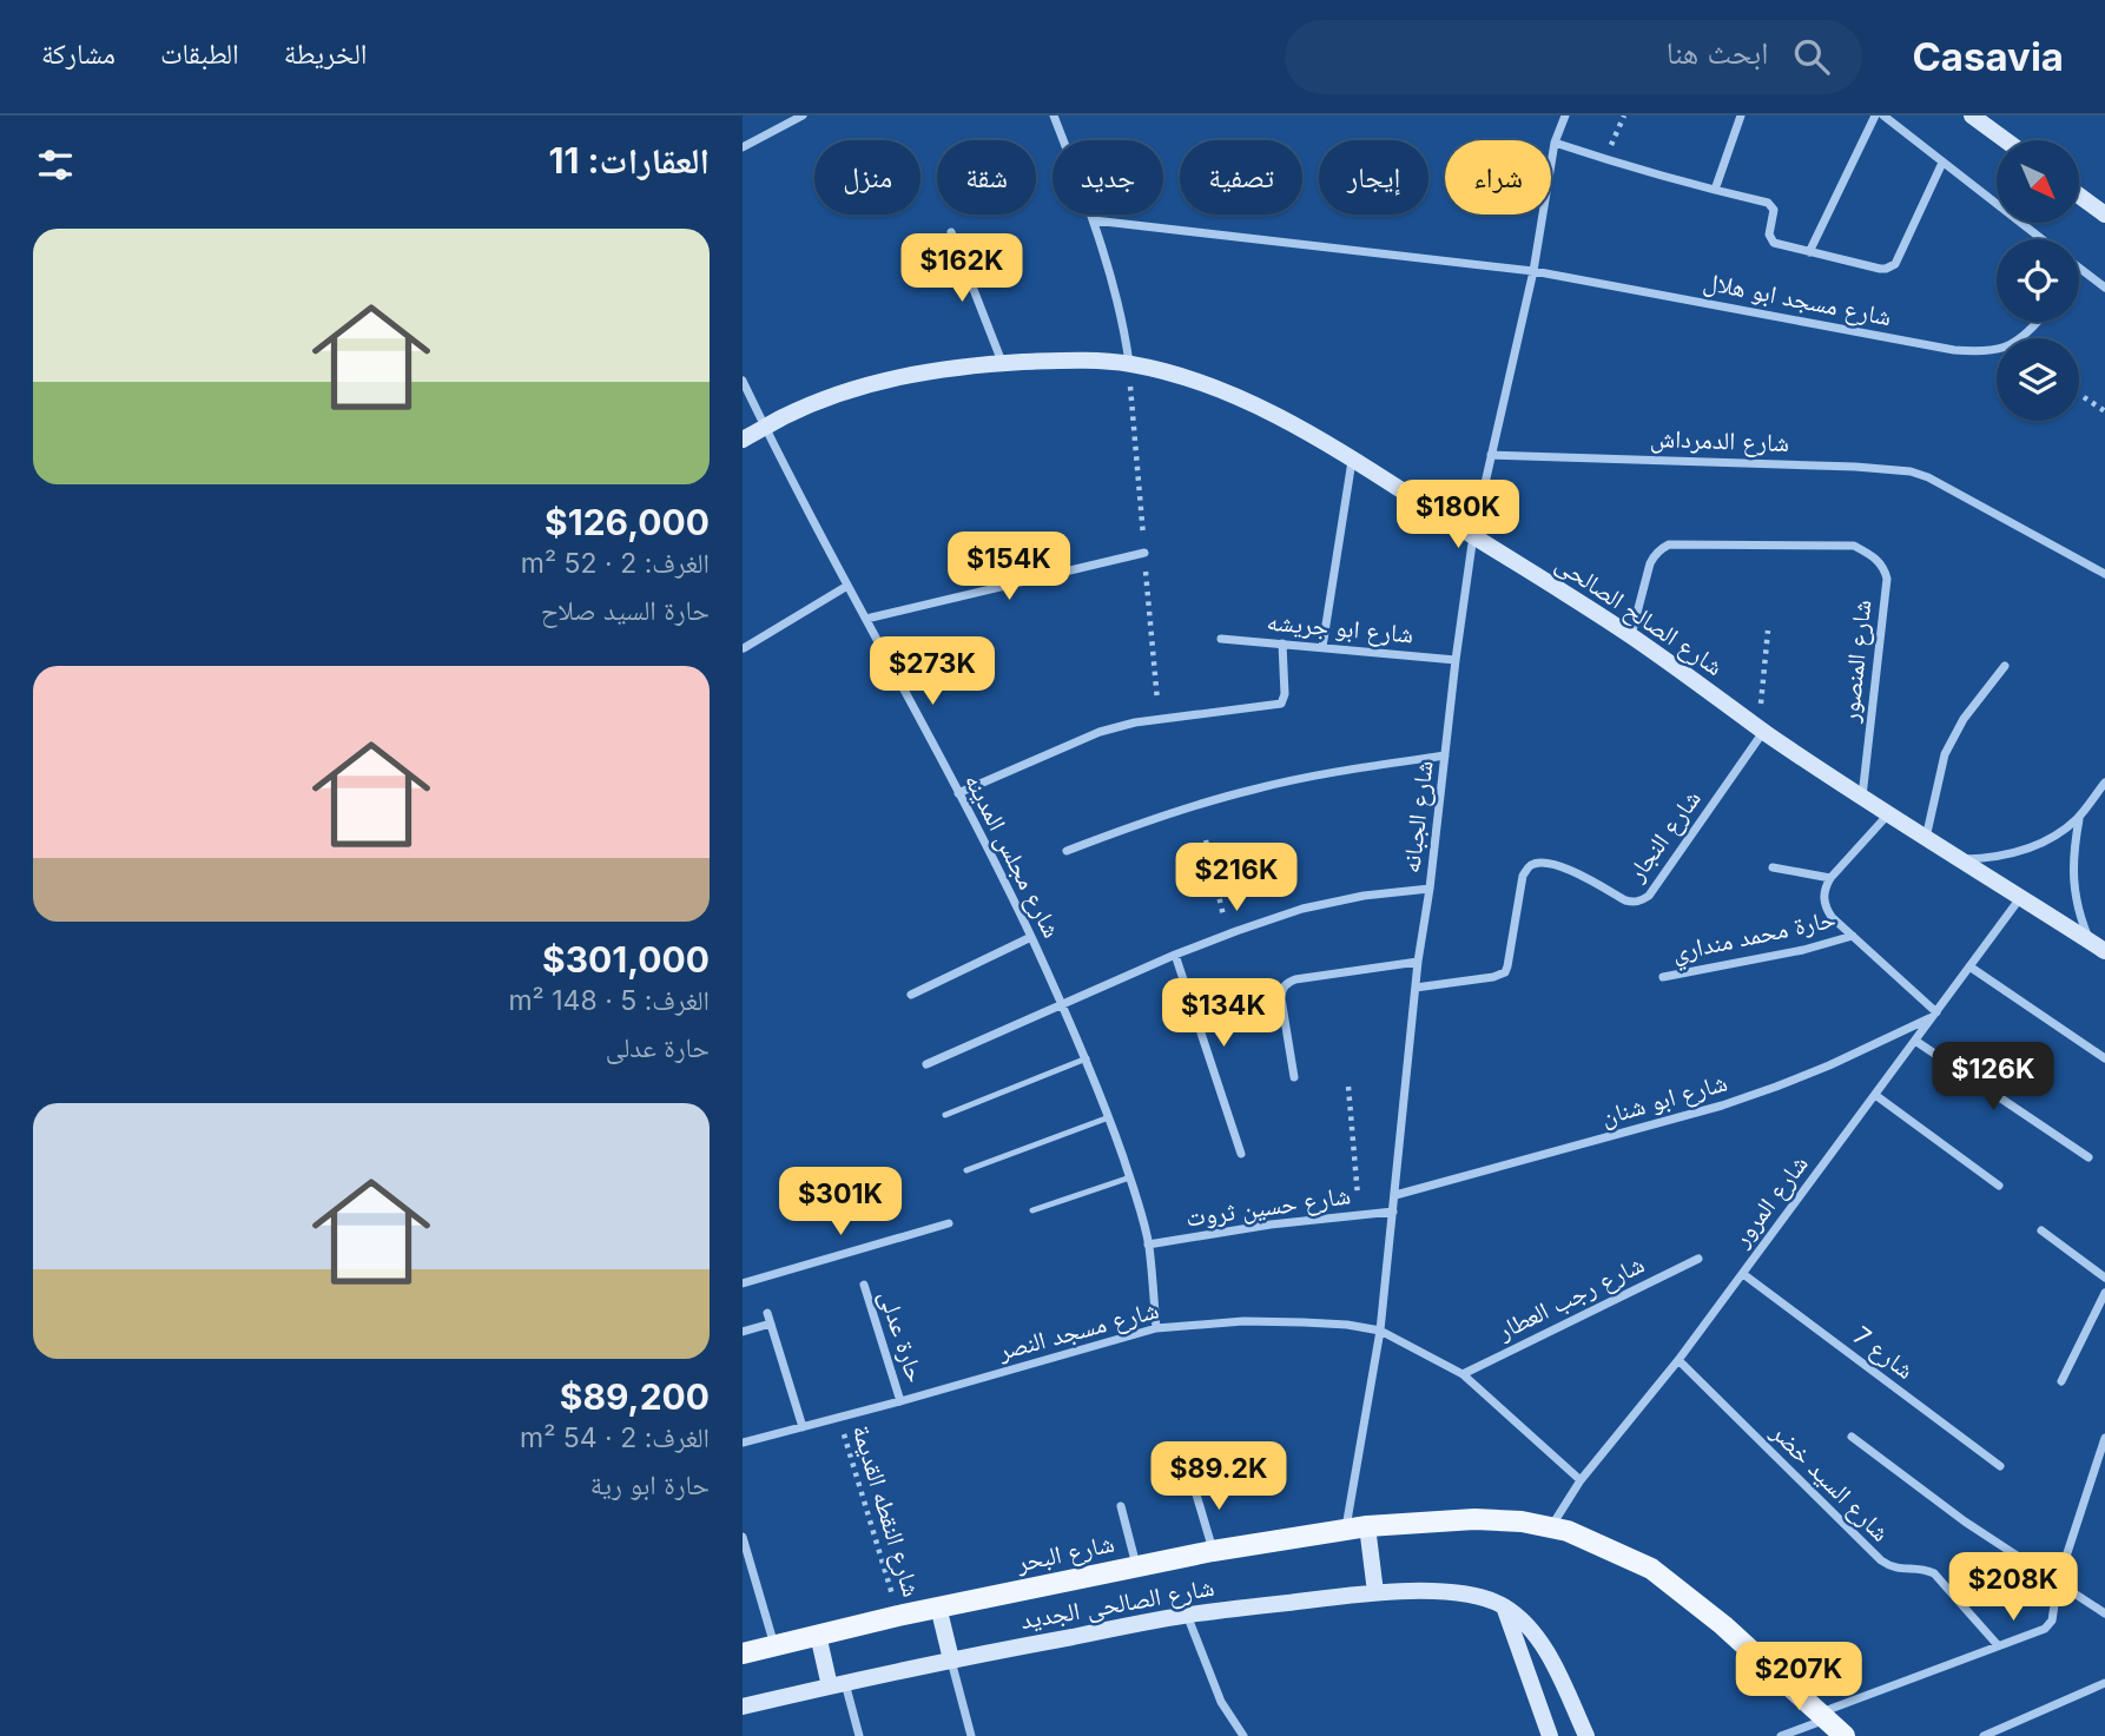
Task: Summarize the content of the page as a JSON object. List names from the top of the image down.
{
  "streets": {
    "main road": ["شارع البحر"],
    "street": [
      "شارع مسجد ابو هلال",
      "شارع الدمرداش",
      "شارع الصالح الصالحى",
      "شارع ابو جريشه",
      "شارع المنصور",
      "شارع الجبانه",
      "شارع النجار",
      "شارع مجلس المدينه",
      "حارة محمد منداري",
      "شارع ابو شنان",
      "شارع المرور",
      "شارع حسين ثروت",
      "شارع رجب العطار",
      "شارع مسجد النصر",
      "حارة عدلى",
      "شارع 7",
      "شارع السيد خضر",
      "شارع الصالحى الجديد"
    ],
    "path": ["شارع النقطه القديمة"]
  },
  "crossings": [
    ["شارع مسجد ابو هلال", "شارع الجبانه"],
    ["شارع الدمرداش", "شارع الجبانه"],
    ["شارع الصالح الصالحى", "شارع المنصور"],
    ["شارع الصالح الصالحى", "شارع الجبانه"],
    ["شارع الصالح الصالحى", "شارع النجار"],
    ["شارع الصالح الصالحى", "شارع مجلس المدينه"],
    ["شارع الصالح الصالحى", "حارة محمد منداري"],
    ["شارع الصالح الصالحى", "شارع المرور"],
    ["شارع ابو جريشه", "شارع الجبانه"],
    ["شارع الجبانه", "شارع النجار"],
    ["شارع الجبانه", "شارع ابو شنان"],
    ["شارع الجبانه", "شارع حسين ثروت"],
    ["شارع الجبانه", "شارع مسجد النصر"],
    ["شارع الجبانه", "شارع البحر"],
    ["شارع مجلس المدينه", "شارع حسين ثروت"],
    ["شارع مجلس المدينه", "شارع مسجد النصر"],
    ["حارة محمد منداري", "شارع ابو شنان"],
    ["حارة محمد منداري", "شارع المرور"],
    ["شارع ابو شنان", "شارع المرور"],
    ["شارع المرور", "شارع مسجد النصر"],
    ["شارع المرور", "شارع 7"],
    ["شارع المرور", "شارع السيد خضر"],
    ["شارع المرور", "شارع البحر"],
    ["شارع رجب العطار", "شارع مسجد النصر"],
    ["شارع مسجد النصر", "حارة عدلى"],
    ["شارع مسجد النصر", "شارع النقطه القديمة"],
    ["شارع النقطه القديمة", "شارع البحر"]
  ],
  "north": "bottom right",
  "page": {
    "header": "Casavia",
    "search": "ابحث هنا",
    "nav": ["الخريطة", "الطبقات", "مشاركة"],
    "heading": "العقارات: 11",
    "chip": [
      "شراء",
      "إيجار",
      "تصفية",
      "جديد",
      "شقة",
      "منزل"
    ],
    "list": [
      {
        "name": "$126,000",
        "note": "الغرف: 2 · 52 m² · حارة السيد صلاح"
      },
      {
        "name": "$301,000",
        "note": "الغرف: 5 · 148 m² · حارة عدلى"
      },
      {
        "name": "$89,200",
        "note": "الغرف: 2 · 54 m² · حارة ابو رية"
      }
    ],
    "price": [
      "$162K",
      "$180K",
      "$154K",
      "$273K",
      "$216K",
      "$134K",
      "$126K",
      "$301K",
      "$89.2K",
      "$208K",
      "$207K"
    ]
  }
}
